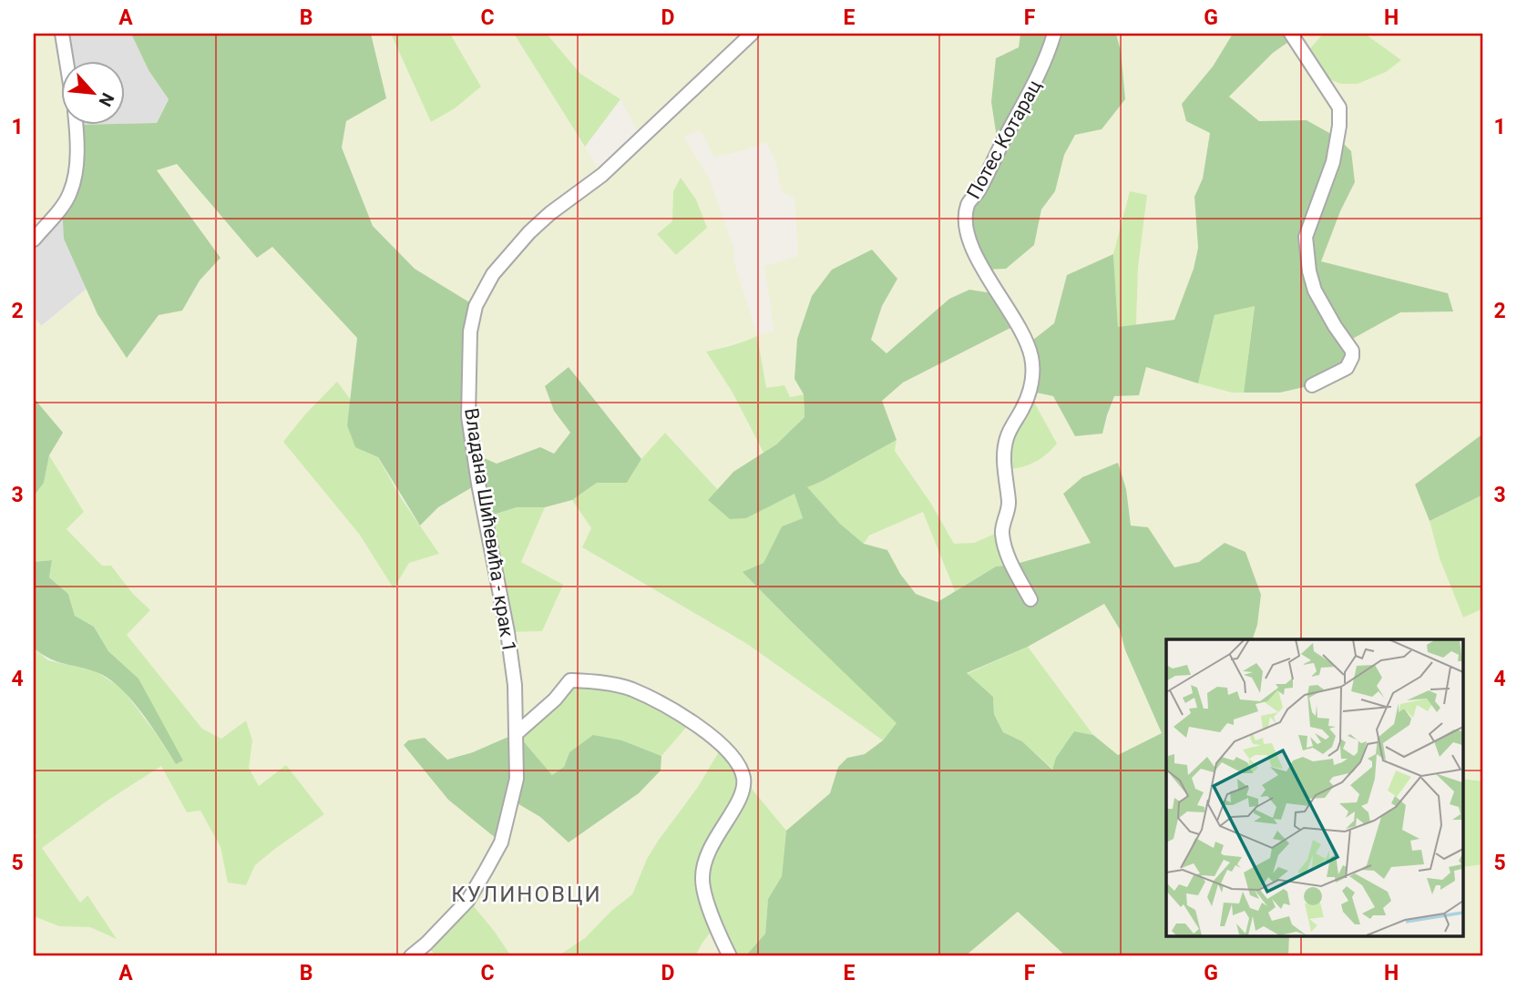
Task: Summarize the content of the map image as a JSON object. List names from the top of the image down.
{
  "streets": {
    "street": ["Потес Котарац", "Владана Шићевића - крак 1"]
  },
  "districts": ["КУЛИНОВЦИ"],
  "north": "bottom right",
  "grid": {
    "columns": [
      "A",
      "B",
      "C",
      "D",
      "E",
      "F",
      "G",
      "H"
    ],
    "rows": [
      "1",
      "2",
      "3",
      "4",
      "5"
    ]
  }
}
